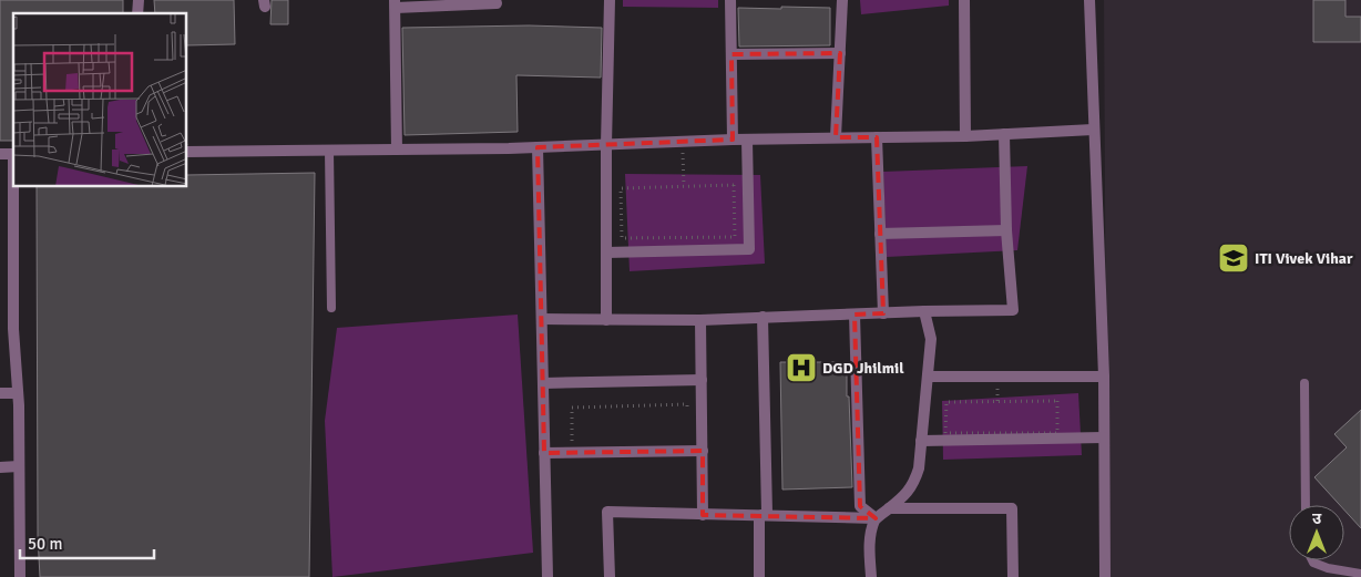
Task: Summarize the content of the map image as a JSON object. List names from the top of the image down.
{
  "places": {
    "school or university": ["ITI Vivek Vihar"],
    "hospital": ["DGD Jhilmil"]
  },
  "scale_bar": "50 m",
  "north": "top"
}
